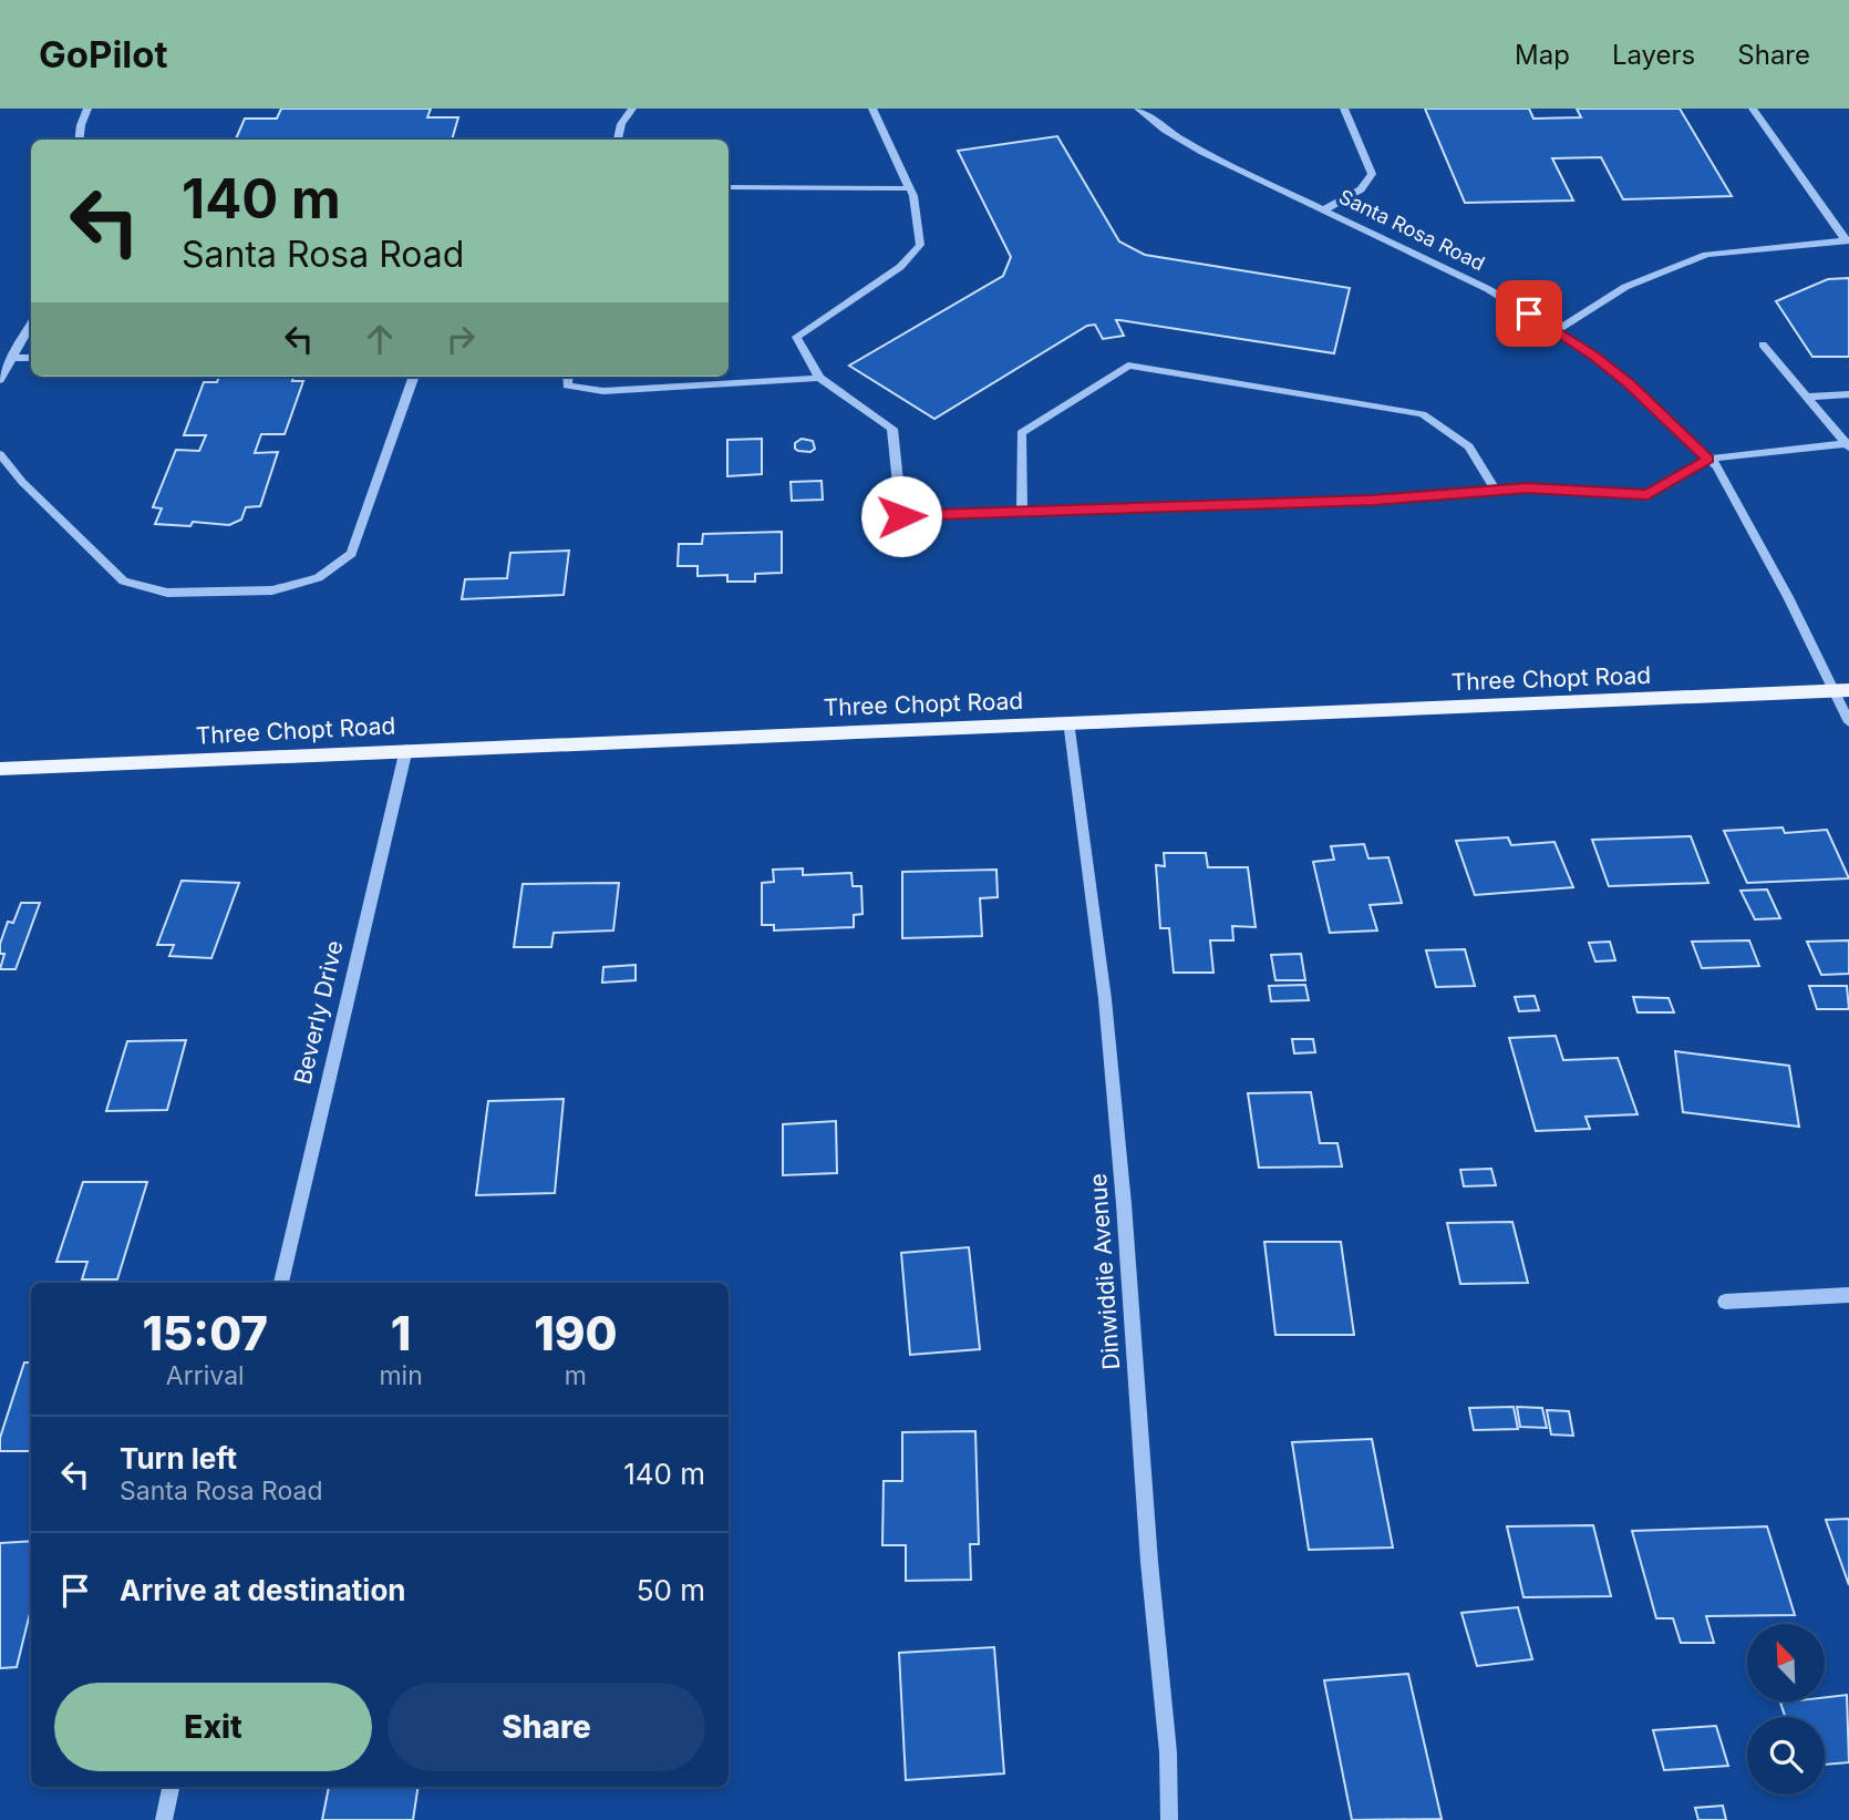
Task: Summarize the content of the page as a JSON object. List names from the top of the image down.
{
  "streets": {
    "main road": ["Three Chopt Road"],
    "street": ["Santa Rosa Road", "Beverly Drive", "Dinwiddie Avenue"]
  },
  "crossings": [
    ["Santa Rosa Road", "Three Chopt Road"],
    ["Three Chopt Road", "Beverly Drive"],
    ["Three Chopt Road", "Dinwiddie Avenue"]
  ],
  "north": "top left",
  "page": {
    "header": "GoPilot",
    "nav": ["Map", "Layers", "Share"],
    "turn": ["140 m", "Santa Rosa Road"],
    "eta": [
      "15:07",
      "Arrival",
      "1",
      "min",
      "190",
      "m"
    ],
    "list": [
      {
        "name": "Turn left",
        "note": "Santa Rosa Road",
        "value": "140 m"
      },
      {
        "name": "Arrive at destination",
        "value": "50 m"
      }
    ],
    "buttons": ["Exit", "Share"]
  }
}
